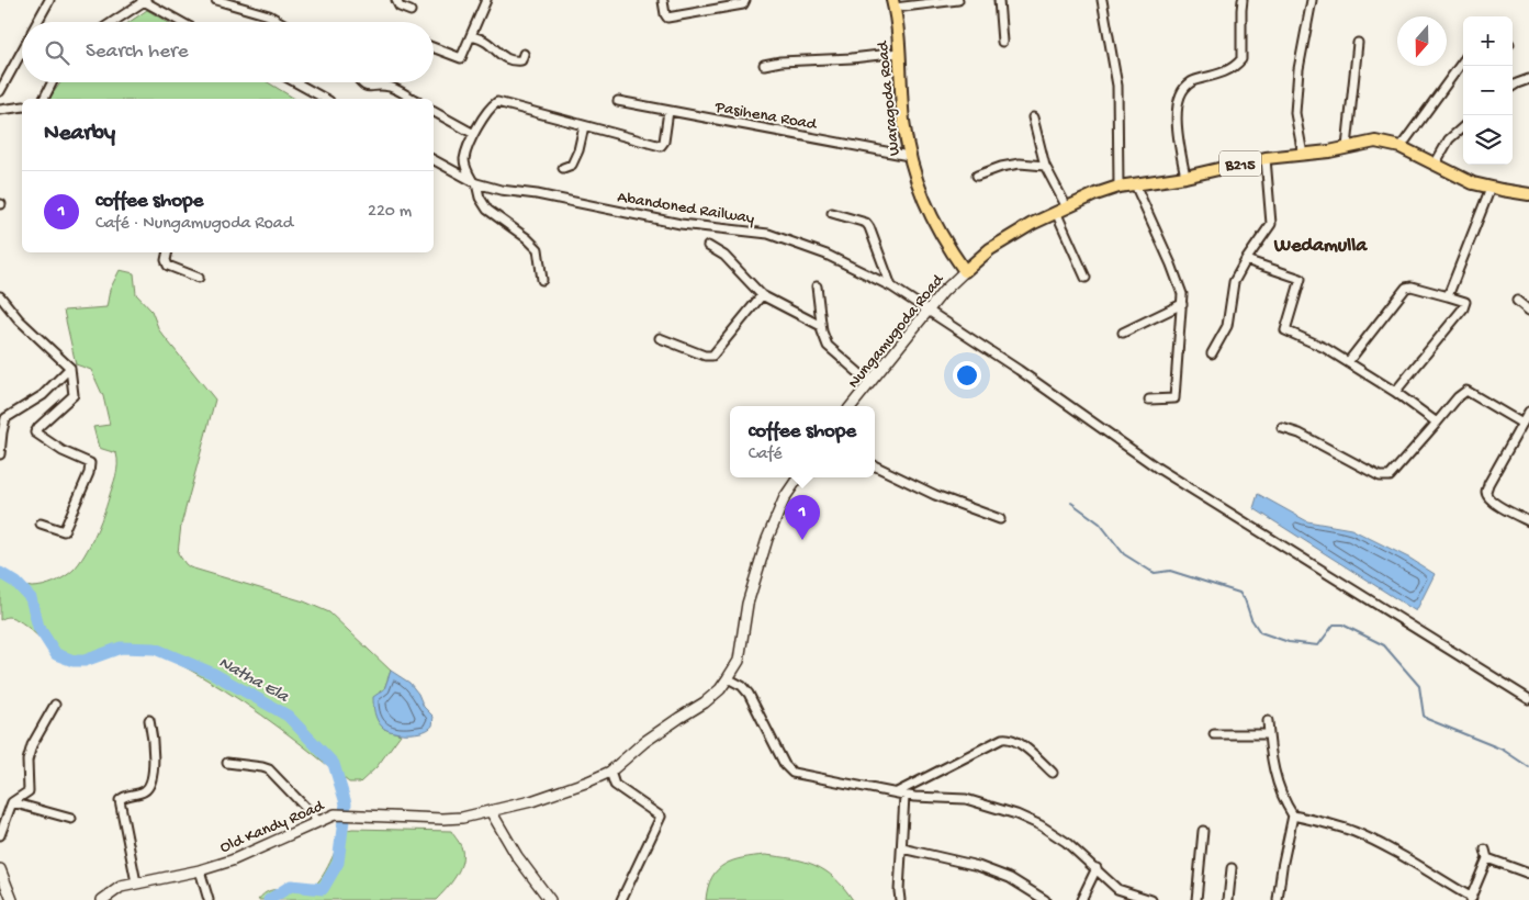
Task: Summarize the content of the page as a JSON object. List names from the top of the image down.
{
  "streets": {
    "main road": ["Waragoda Road", "B215"],
    "street": [
      "Pasihena Road",
      "Abandoned Railway",
      "Nungamugoda Road",
      "Old Kandy Road"
    ]
  },
  "crossings": [
    ["Waragoda Road", "Pasihena Road"],
    ["Waragoda Road", "B215"],
    ["Waragoda Road", "Nungamugoda Road"],
    ["B215", "Nungamugoda Road"],
    ["Abandoned Railway", "Nungamugoda Road"]
  ],
  "districts": ["Wedamulla"],
  "water": ["Natha Ela"],
  "north": "bottom",
  "page": {
    "map_buttons": ["+", "−"],
    "search": "Search here",
    "heading": "Nearby",
    "list": [
      {
        "mark": "1",
        "name": "coffee shope",
        "note": "Café · Nungamugoda Road",
        "value": "220 m"
      }
    ],
    "popup": ["coffee shope", "Café"],
    "pins": "1"
  }
}
